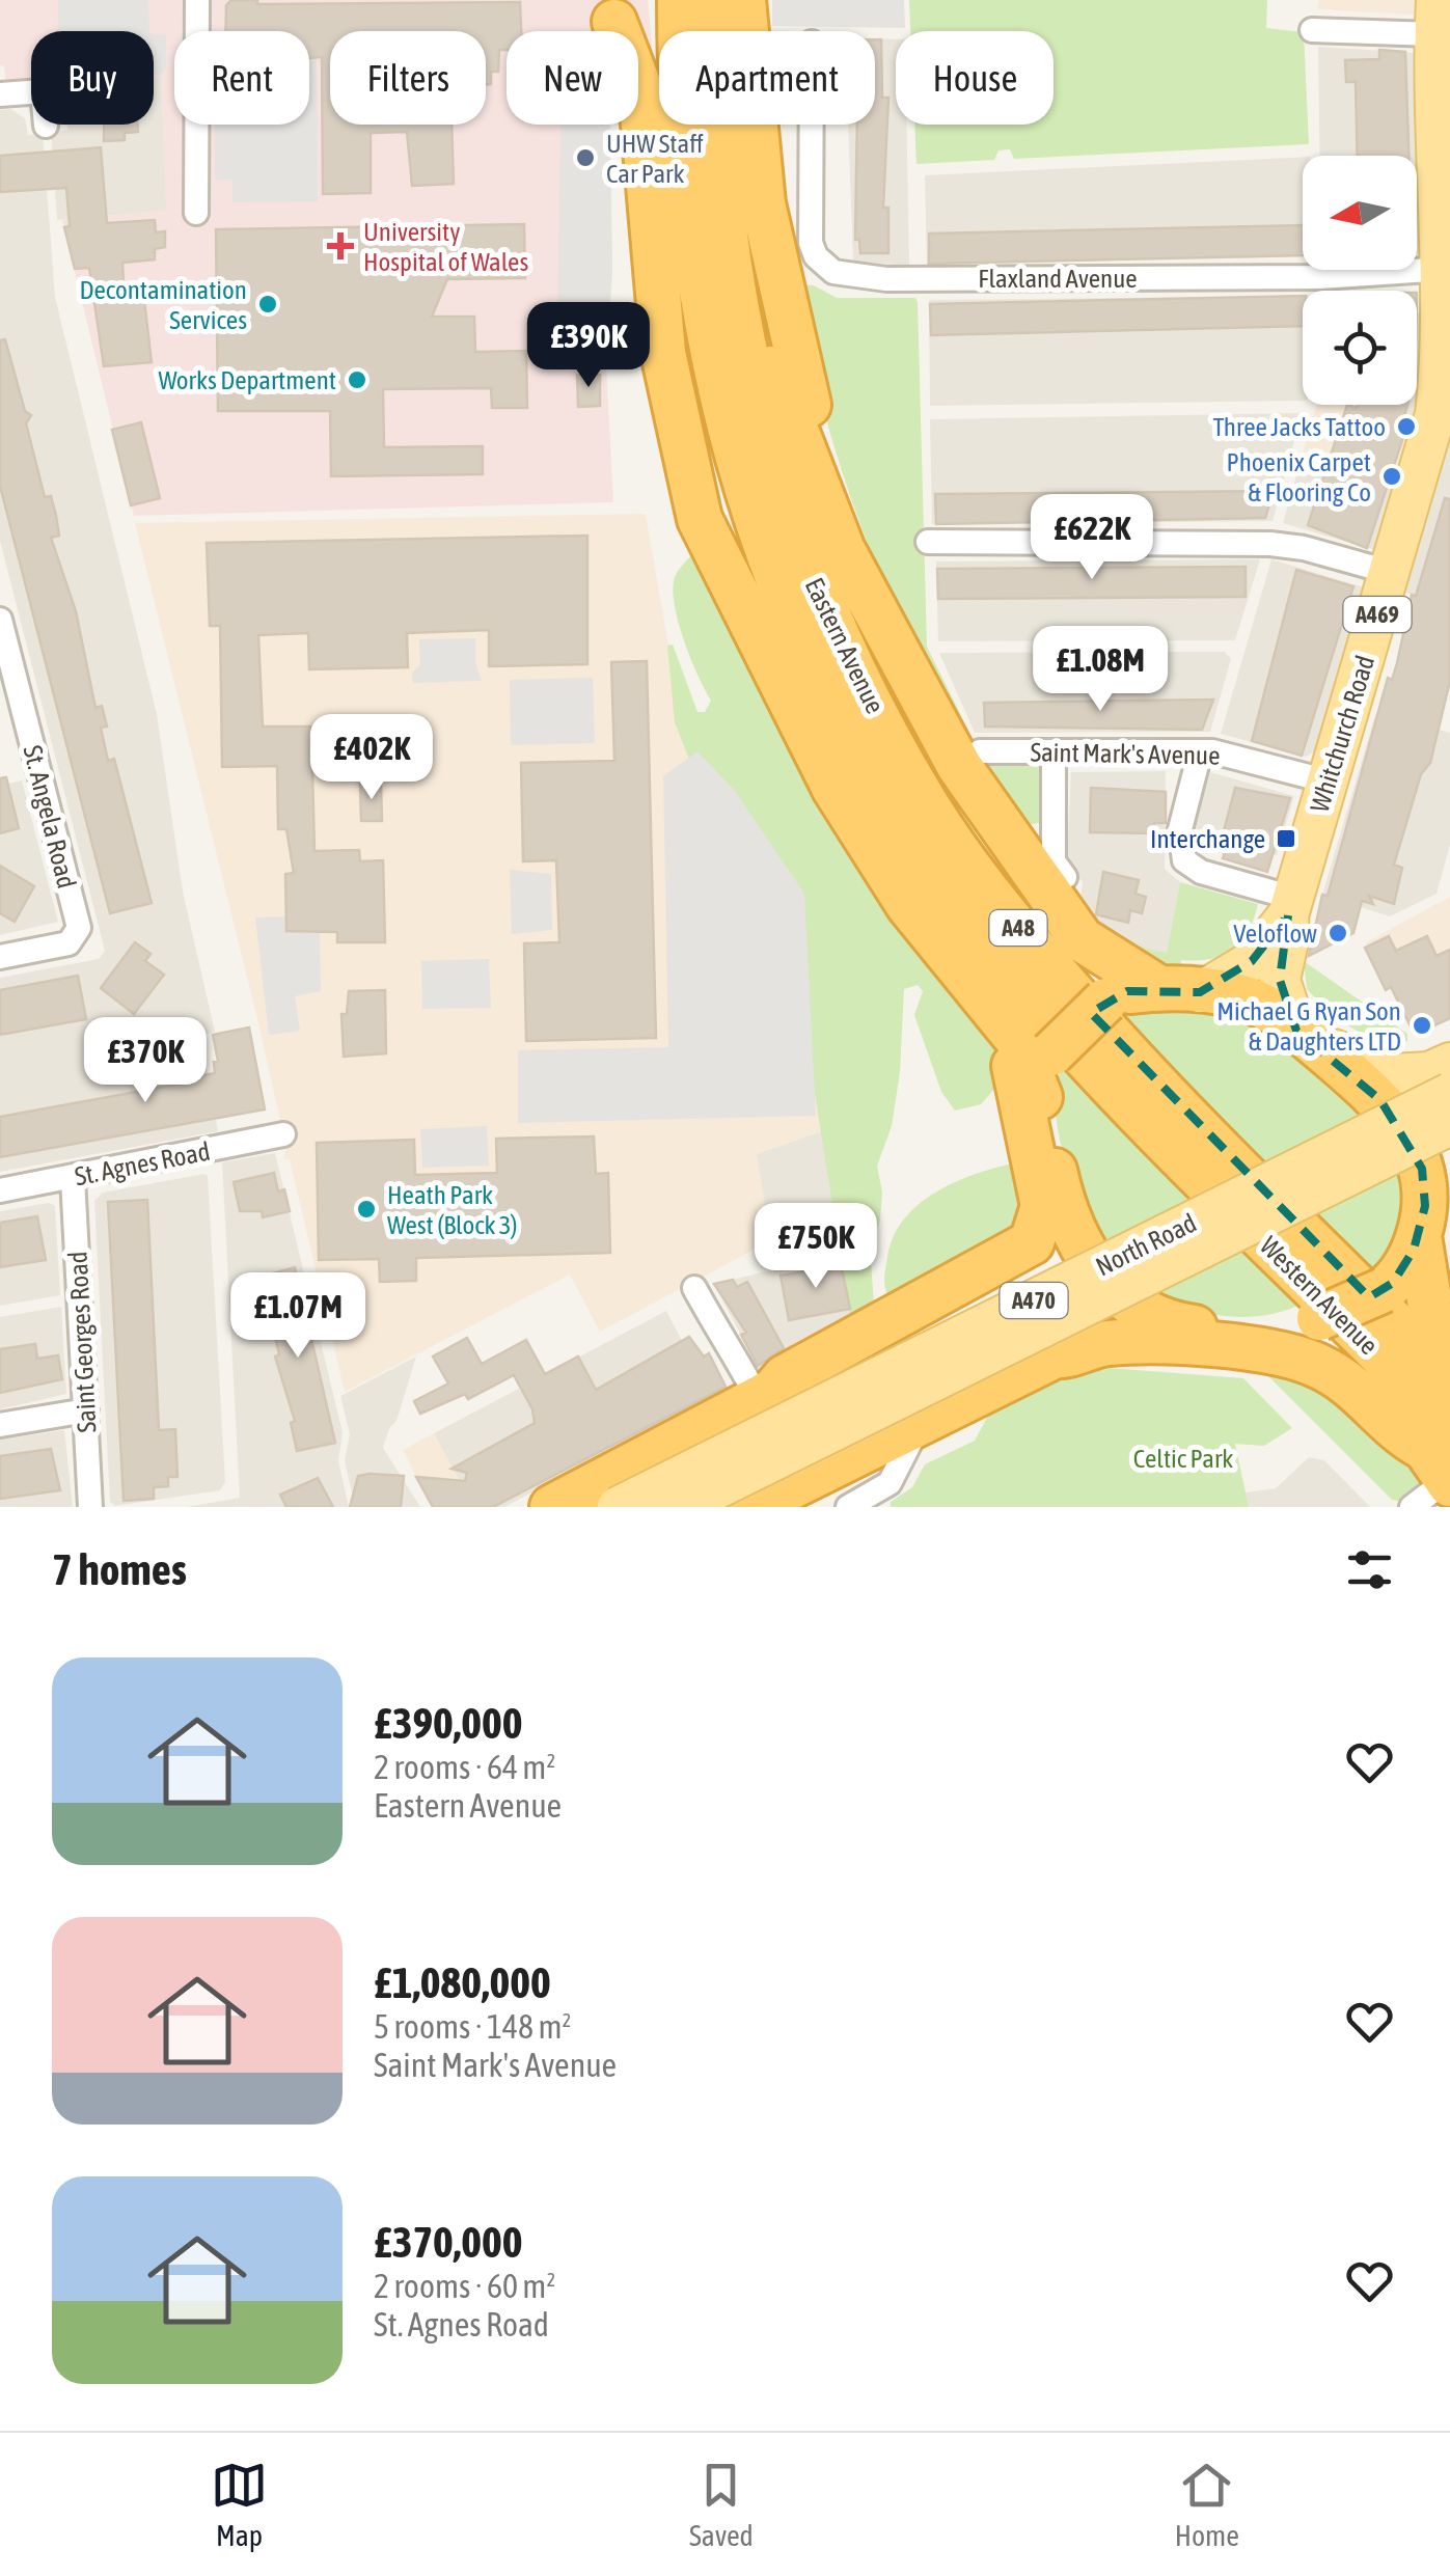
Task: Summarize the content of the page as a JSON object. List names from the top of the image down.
{
  "streets": {
    "highway": ["Eastern Avenue", "A48", "Western Avenue"],
    "main road": [
      "A469",
      "Whitchurch Road",
      "North Road",
      "A470"
    ],
    "street": [
      "Flaxland Avenue",
      "Saint Mark's Avenue",
      "St. Angela Road",
      "St. Agnes Road",
      "Saint Georges Road"
    ]
  },
  "crossings": [
    ["Flaxland Avenue", "Whitchurch Road"],
    ["Eastern Avenue", "Western Avenue"],
    ["Whitchurch Road", "Saint Mark's Avenue"],
    ["St. Agnes Road", "Saint Georges Road"]
  ],
  "parks": ["Celtic Park"],
  "places": {
    "other": [
      "UHW Staff Car Park",
      "Decontamination Services",
      "Works Department",
      "Three Jacks Tattoo",
      "Phoenix Carpet & Flooring Co",
      "Veloflow",
      "Michael G Ryan Son & Daughters LTD",
      "Heath Park West (Block 3)"
    ],
    "health": ["University Hospital of Wales"],
    "transit": ["Interchange"]
  },
  "north": "left",
  "page": {
    "chip": [
      "Buy",
      "Rent",
      "Filters",
      "New",
      "Apartment",
      "House"
    ],
    "price": [
      "£390K",
      "£622K",
      "£1.08M",
      "£402K",
      "£370K",
      "£750K",
      "£1.07M"
    ],
    "heading": "7 homes",
    "list": [
      {
        "name": "£390,000",
        "note": "2 rooms · 64 m² · Eastern Avenue"
      },
      {
        "name": "£1,080,000",
        "note": "5 rooms · 148 m² · Saint Mark's Avenue"
      },
      {
        "name": "£370,000",
        "note": "2 rooms · 60 m² · St. Agnes Road"
      }
    ],
    "tabs": ["Map", "Saved", "Home"]
  }
}
